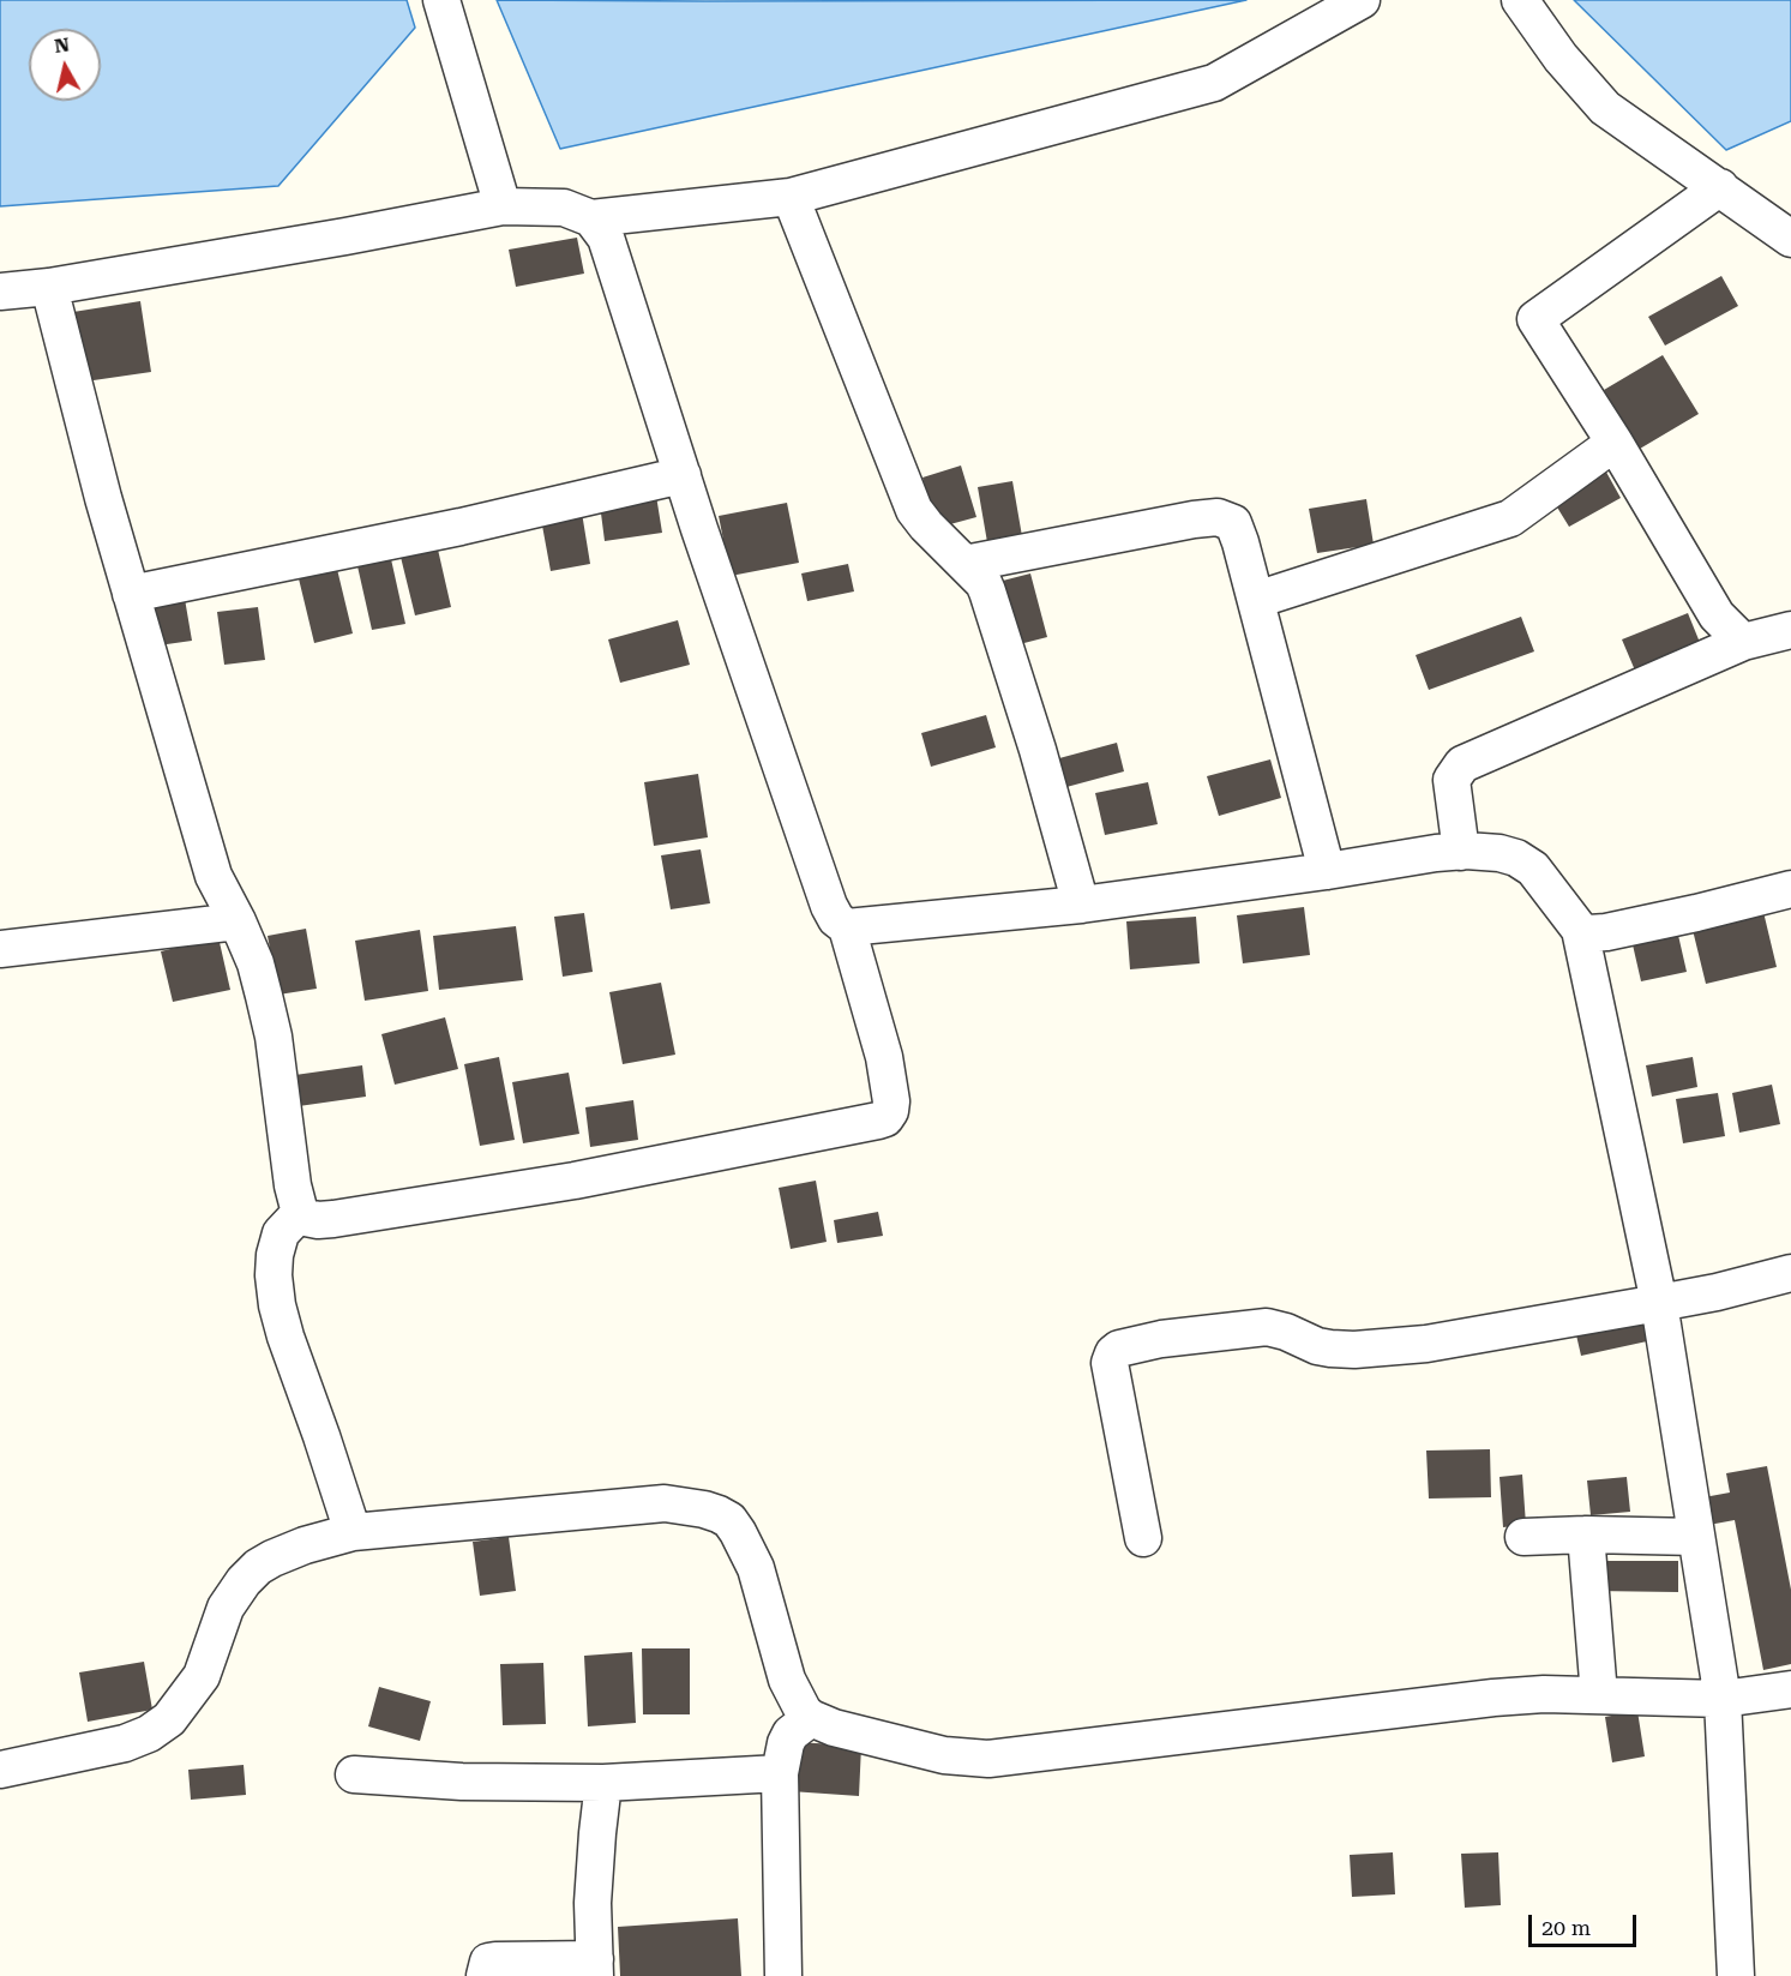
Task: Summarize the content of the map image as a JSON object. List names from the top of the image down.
{
  "scale_bar": "20 m",
  "north": "top"
}
